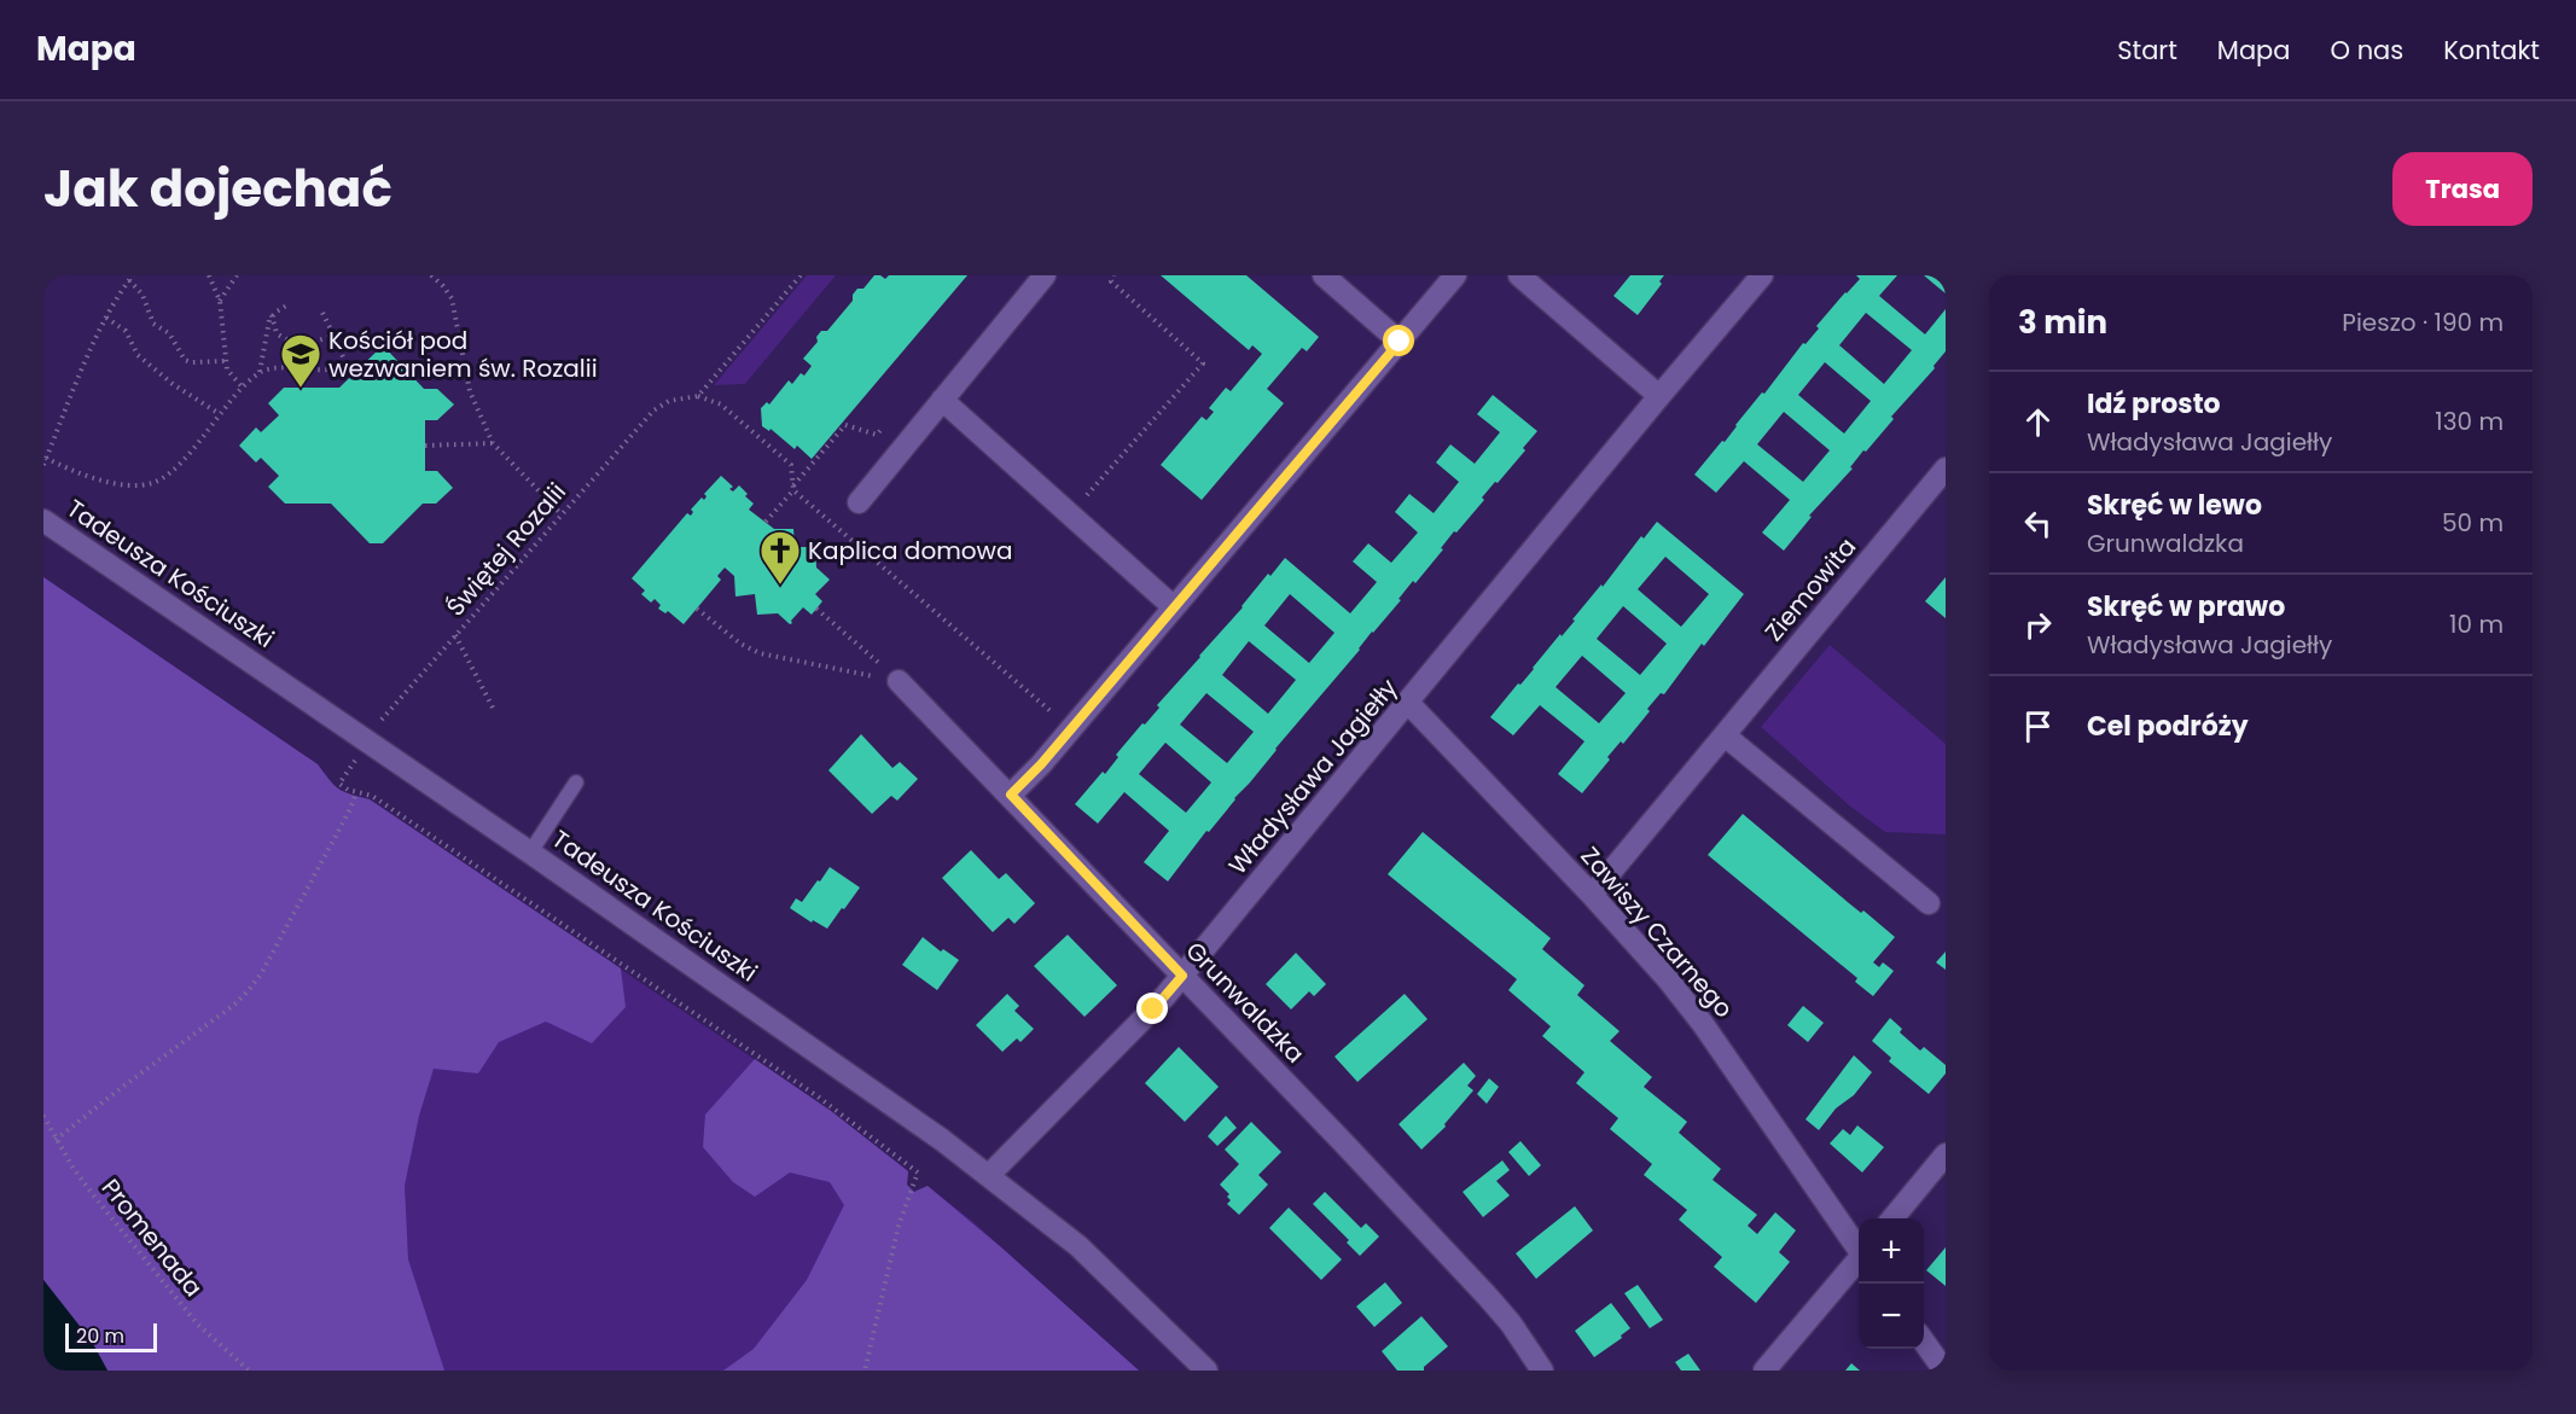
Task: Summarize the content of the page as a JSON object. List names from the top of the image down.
{
  "streets": {
    "street": [
      "Tadeusza Kościuszki",
      "Ziemowita",
      "Władysława Jagiełły",
      "Zawiszy Czarnego",
      "Grunwaldzka"
    ],
    "path": ["Świętej Rozalii", "Promenada"]
  },
  "crossings": [
    ["Tadeusza Kościuszki", "Władysława Jagiełły"],
    ["Ziemowita", "Zawiszy Czarnego"],
    ["Władysława Jagiełły", "Zawiszy Czarnego"],
    ["Władysława Jagiełły", "Grunwaldzka"]
  ],
  "places": {
    "school or university": ["Kościół pod wezwaniem św. Rozalii"],
    "church": ["Kaplica domowa"]
  },
  "scale_bar": "20 m",
  "page": {
    "header": "Mapa",
    "nav": [
      "Start",
      "Mapa",
      "O nas",
      "Kontakt"
    ],
    "title": "Jak dojechać",
    "buttons": "Trasa",
    "heading": ["3 min", "Pieszo · 190 m"],
    "list": [
      ["Idź prosto", "Władysława Jagiełły", "130 m"],
      ["Skręć w lewo", "Grunwaldzka", "50 m"],
      ["Skręć w prawo", "Władysława Jagiełły", "10 m"],
      "Cel podróży"
    ],
    "map_buttons": ["+", "−"],
    "scale": "20 m"
  }
}
